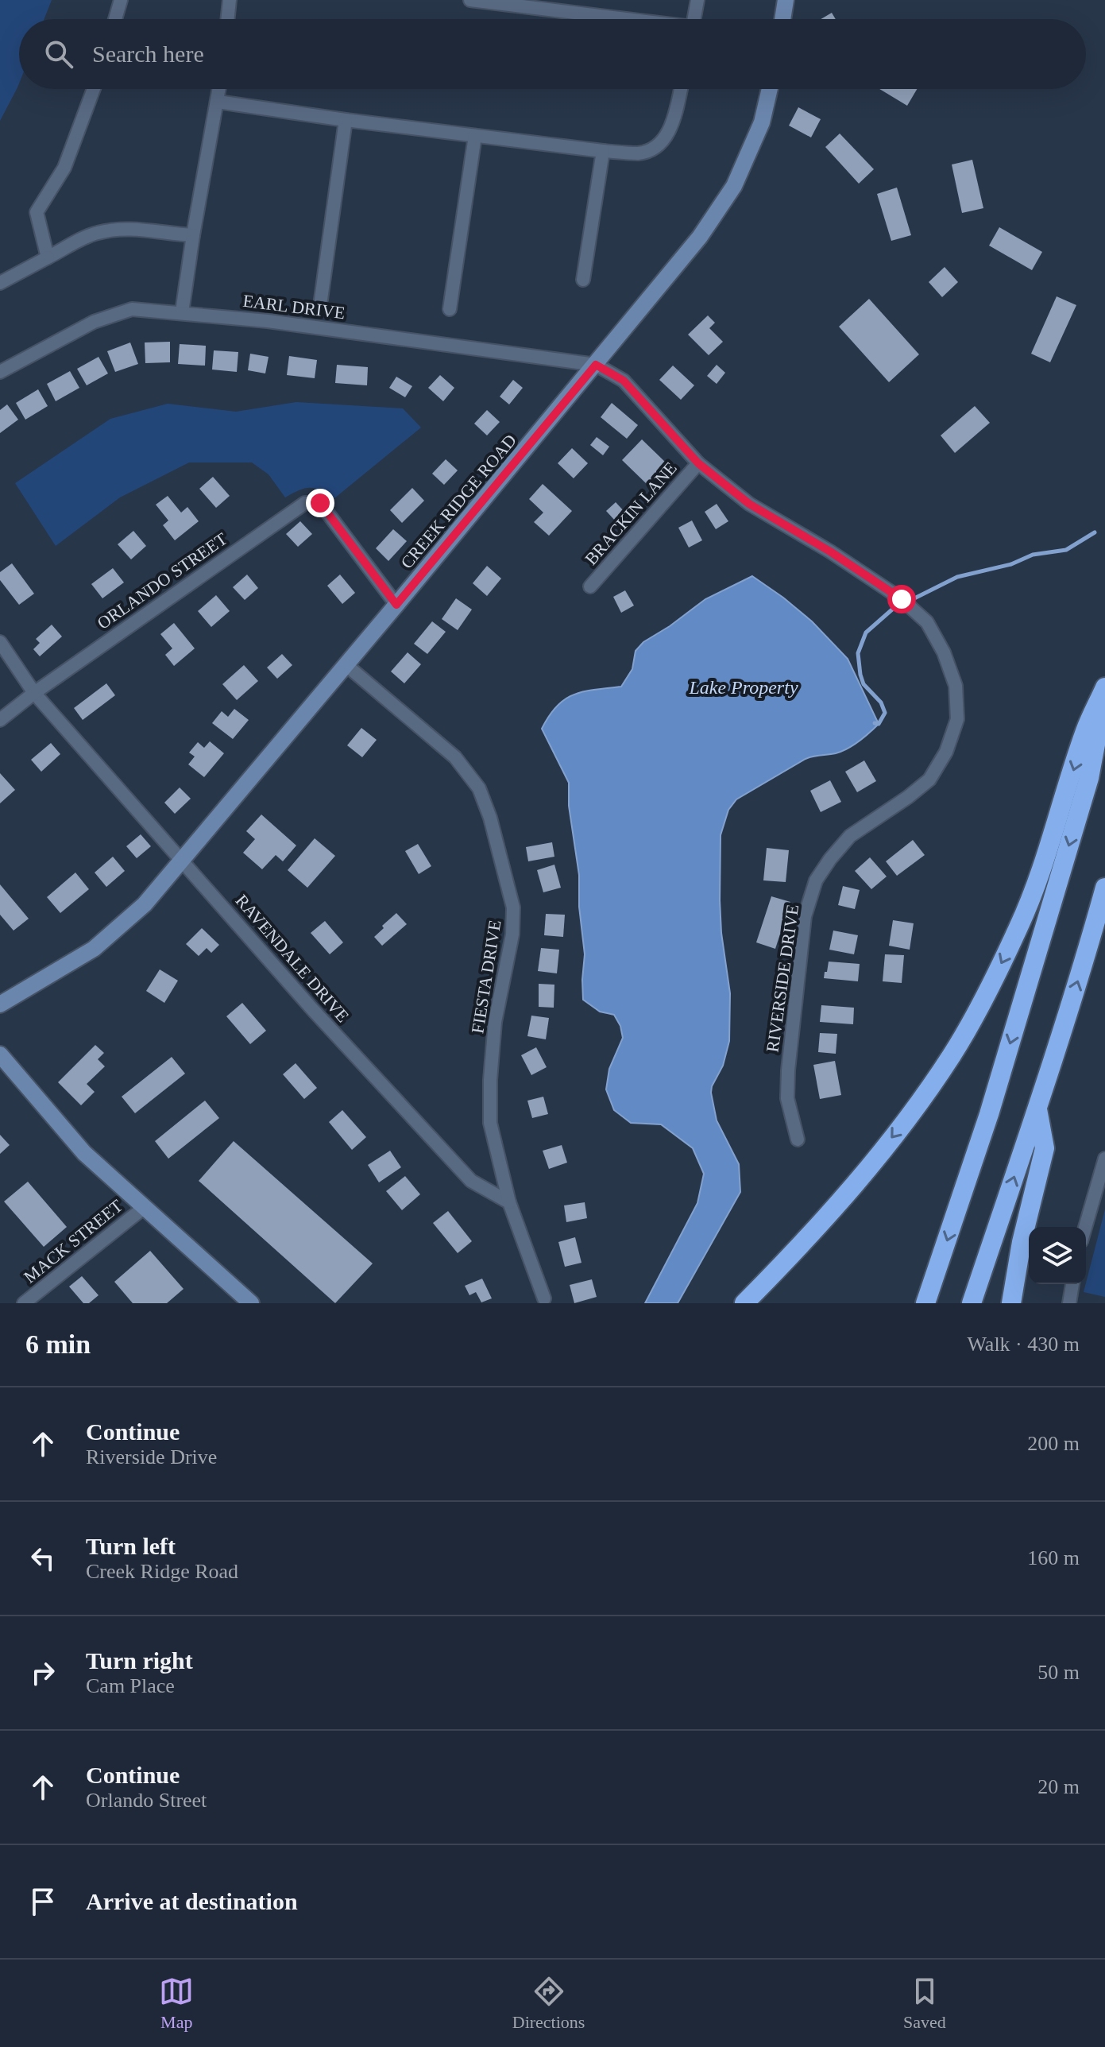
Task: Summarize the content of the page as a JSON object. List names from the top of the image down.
{
  "streets": {
    "main road": ["CREEK RIDGE ROAD"],
    "street": [
      "EARL DRIVE",
      "BRACKIN LANE",
      "ORLANDO STREET",
      "RAVENDALE DRIVE",
      "FIESTA DRIVE",
      "RIVERSIDE DRIVE",
      "MACK STREET"
    ]
  },
  "crossings": [
    ["EARL DRIVE", "CREEK RIDGE ROAD"],
    ["EARL DRIVE", "RIVERSIDE DRIVE"],
    ["CREEK RIDGE ROAD", "ORLANDO STREET"],
    ["CREEK RIDGE ROAD", "RAVENDALE DRIVE"],
    ["CREEK RIDGE ROAD", "FIESTA DRIVE"],
    ["CREEK RIDGE ROAD", "RIVERSIDE DRIVE"],
    ["BRACKIN LANE", "RIVERSIDE DRIVE"],
    ["ORLANDO STREET", "RAVENDALE DRIVE"],
    ["RAVENDALE DRIVE", "FIESTA DRIVE"]
  ],
  "water": ["Lake Property"],
  "page": {
    "search": "Search here",
    "heading": ["6 min", "Walk · 430 m"],
    "list": [
      ["Continue", "Riverside Drive", "200 m"],
      ["Turn left", "Creek Ridge Road", "160 m"],
      ["Turn right", "Cam Place", "50 m"],
      ["Continue", "Orlando Street", "20 m"],
      "Arrive at destination"
    ],
    "nav": ["Map", "Directions", "Saved"]
  }
}
